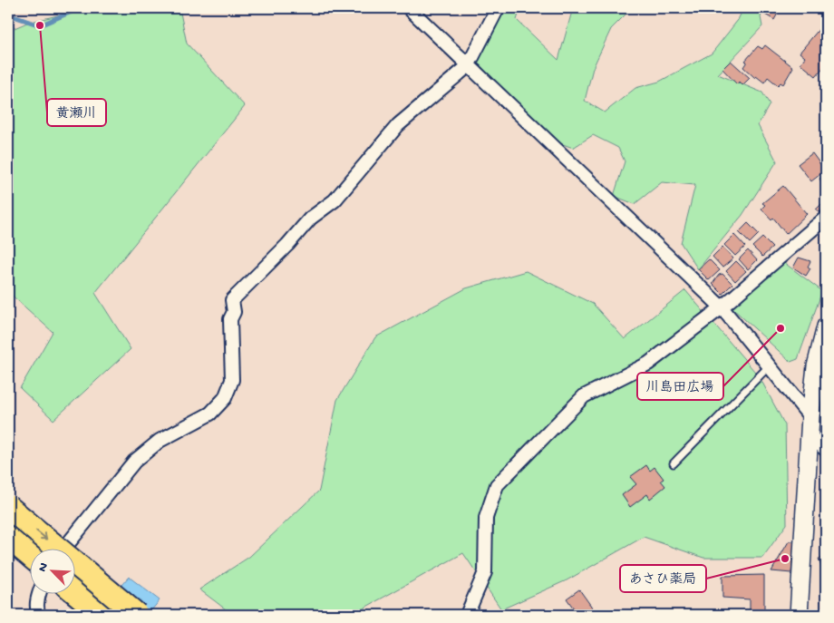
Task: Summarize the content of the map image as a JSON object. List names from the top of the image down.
{
  "places": ["黄瀬川", "川島田広場", "あさひ薬局"],
  "north": "top left"
}
